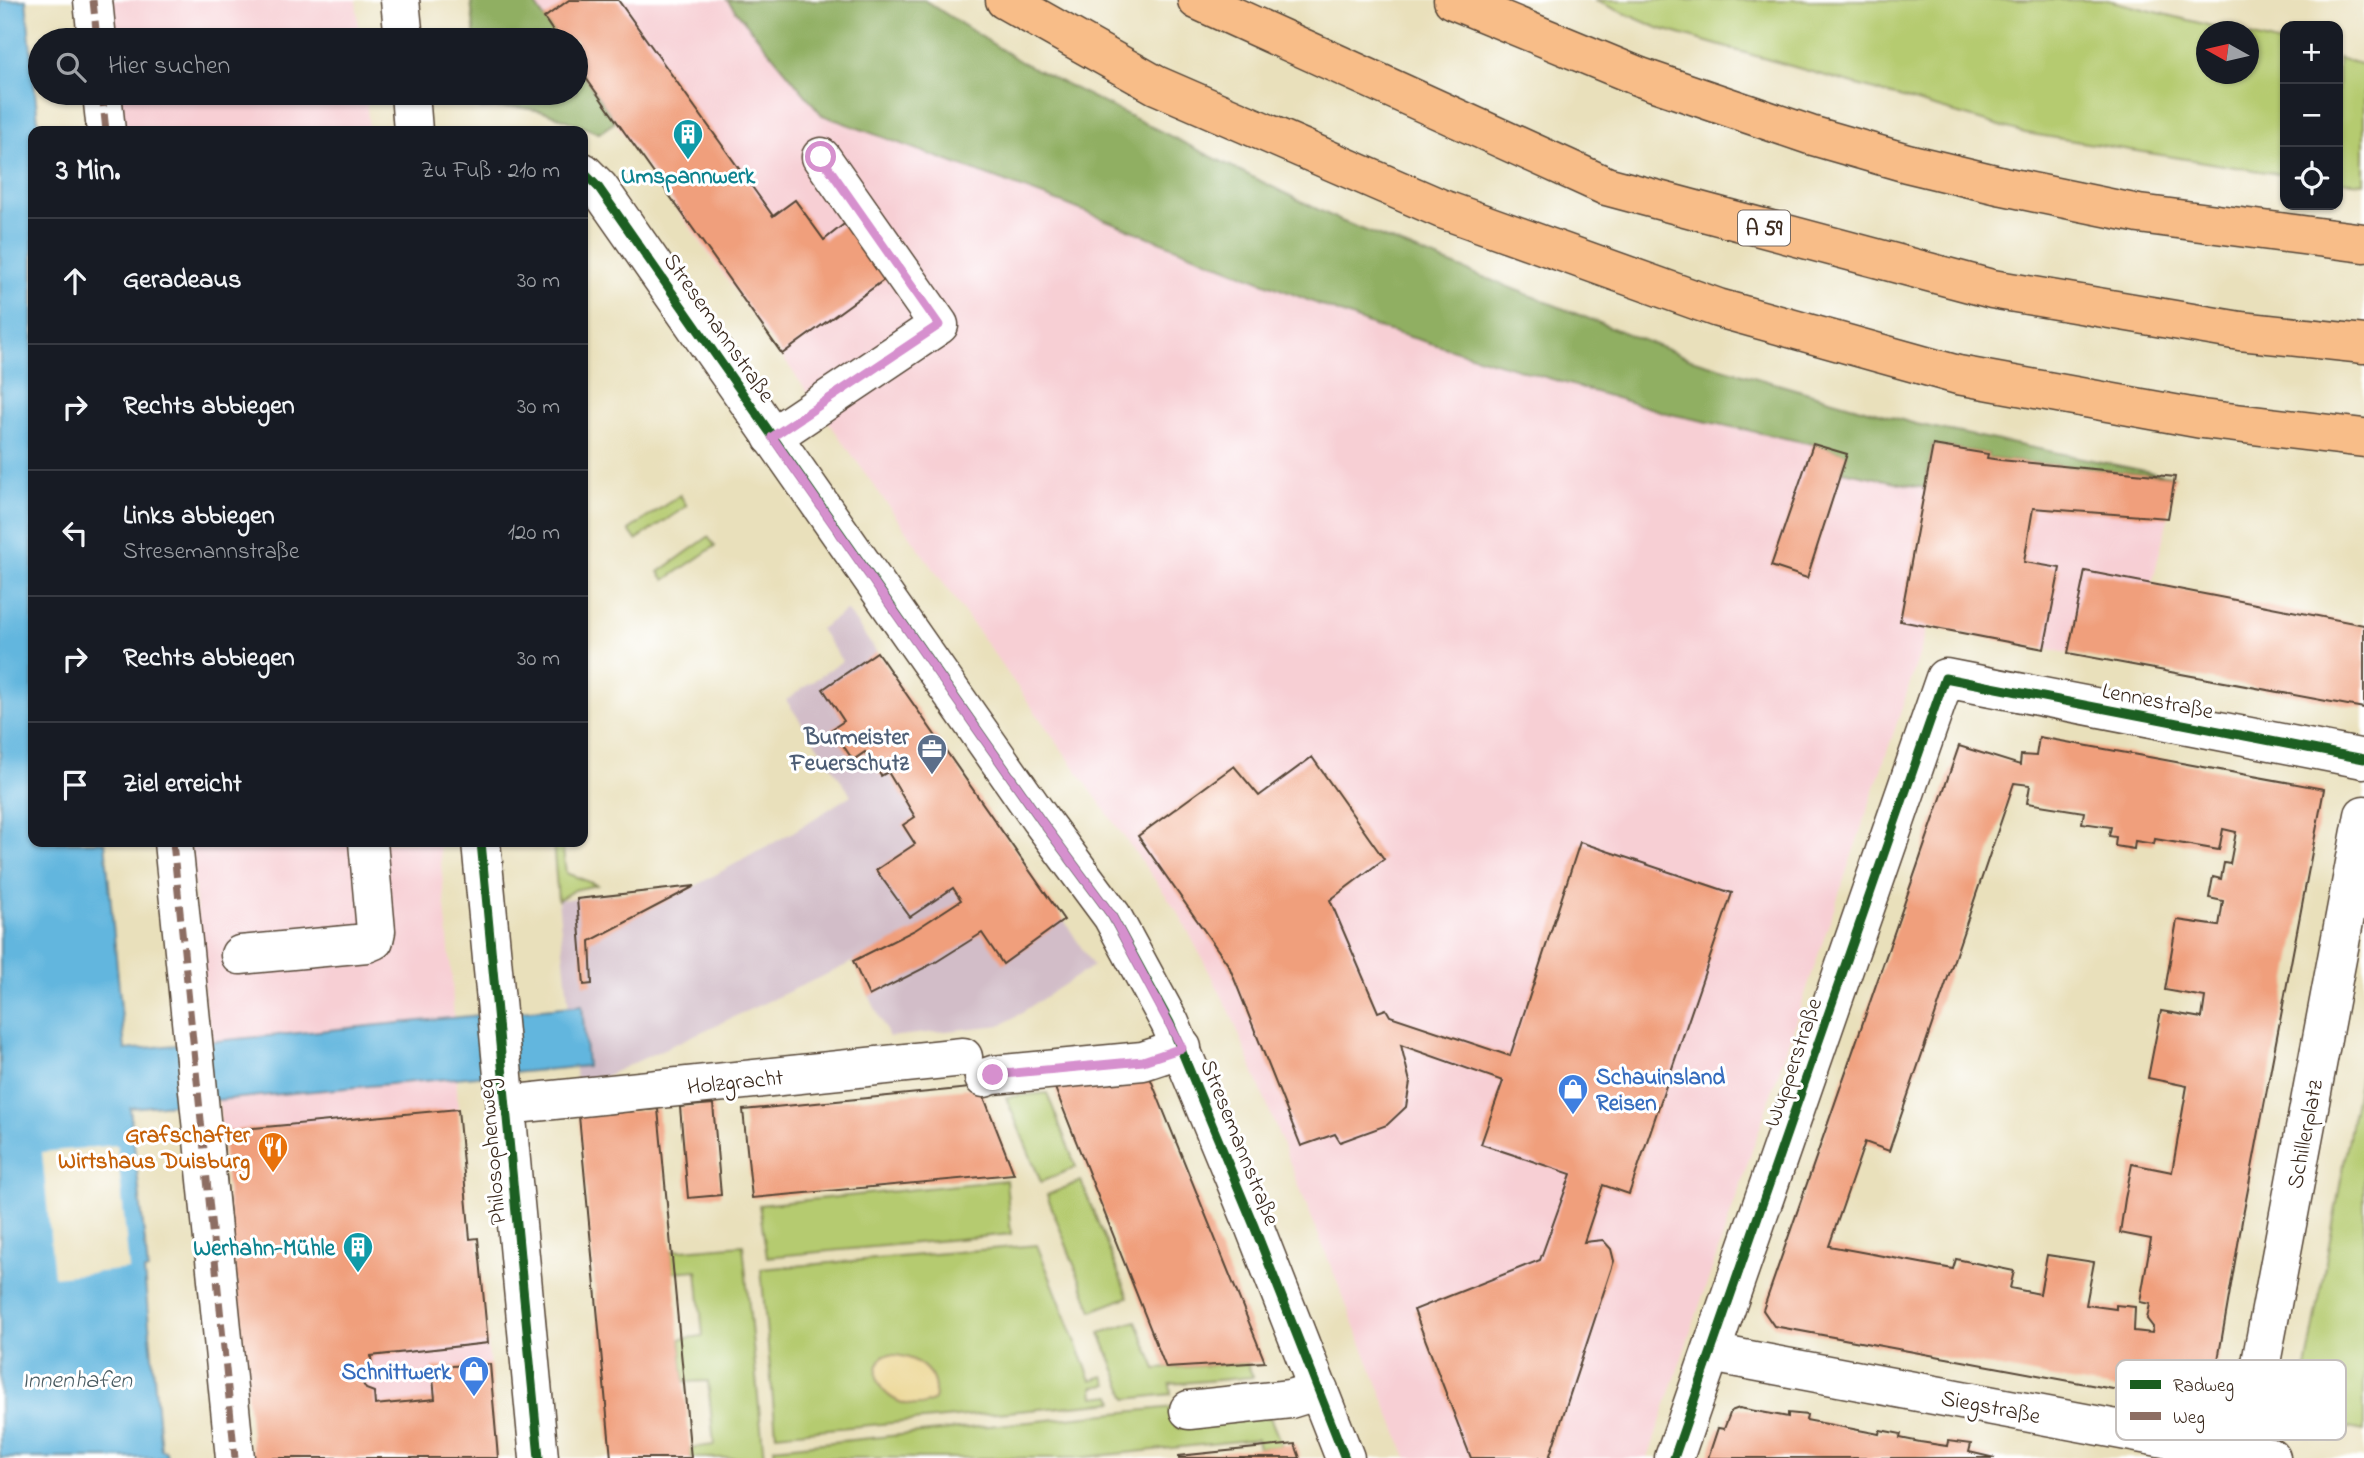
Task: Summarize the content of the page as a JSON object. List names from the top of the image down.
{
  "streets": {
    "highway": ["A 59"],
    "street": [
      "Stresemannstraße",
      "Lennestraße",
      "Wupperstraße",
      "Holzgracht",
      "Schillerplatz",
      "Philosophenweg",
      "Siegstraße"
    ]
  },
  "crossings": [
    ["Stresemannstraße", "Holzgracht"],
    ["Lennestraße", "Wupperstraße"],
    ["Wupperstraße", "Siegstraße"],
    ["Holzgracht", "Philosophenweg"]
  ],
  "water": ["Innenhafen"],
  "places": {
    "building": ["Umspannwerk", "Werhahn-Mühle"],
    "office": ["Burmeister Feuerschutz"],
    "shop": ["Schauinsland Reisen", "Schnittwerk"],
    "restaurant": ["Grafschafter Wirtshaus Duisburg"]
  },
  "legend": ["Radweg", "Weg"],
  "north": "left",
  "page": {
    "map_buttons": ["+", "−"],
    "search": "Hier suchen",
    "heading": ["3 Min.", "Zu Fuß · 210 m"],
    "list": [
      ["Geradeaus", "30 m"],
      ["Rechts abbiegen", "30 m"],
      ["Links abbiegen", "Stresemannstraße", "120 m"],
      ["Rechts abbiegen", "30 m"],
      "Ziel erreicht"
    ]
  }
}
